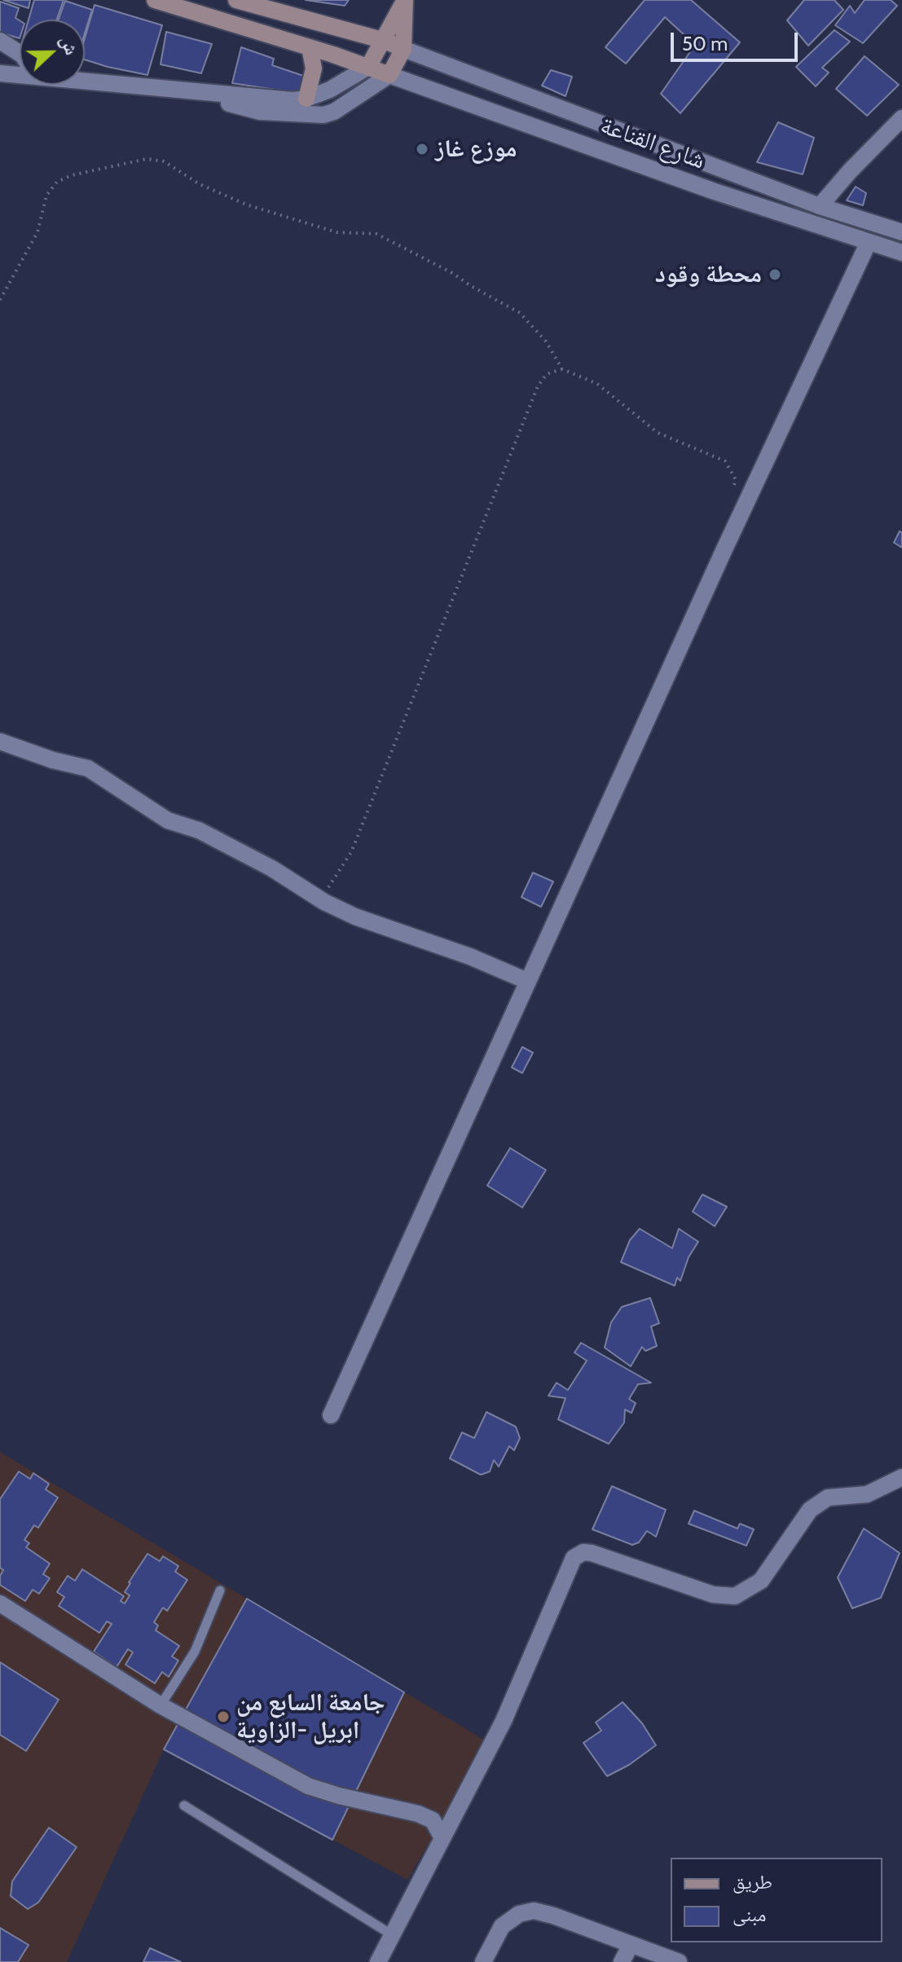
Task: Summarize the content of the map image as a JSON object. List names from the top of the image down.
{
  "streets": {
    "street": ["شارع القناعة"]
  },
  "places": ["موزع غاز", "محطة وقود", "جامعة السابع من ابريل -الزاوية"],
  "legend": ["طريق", "مبنى"],
  "scale_bar": "50 m",
  "north": "right"
}
